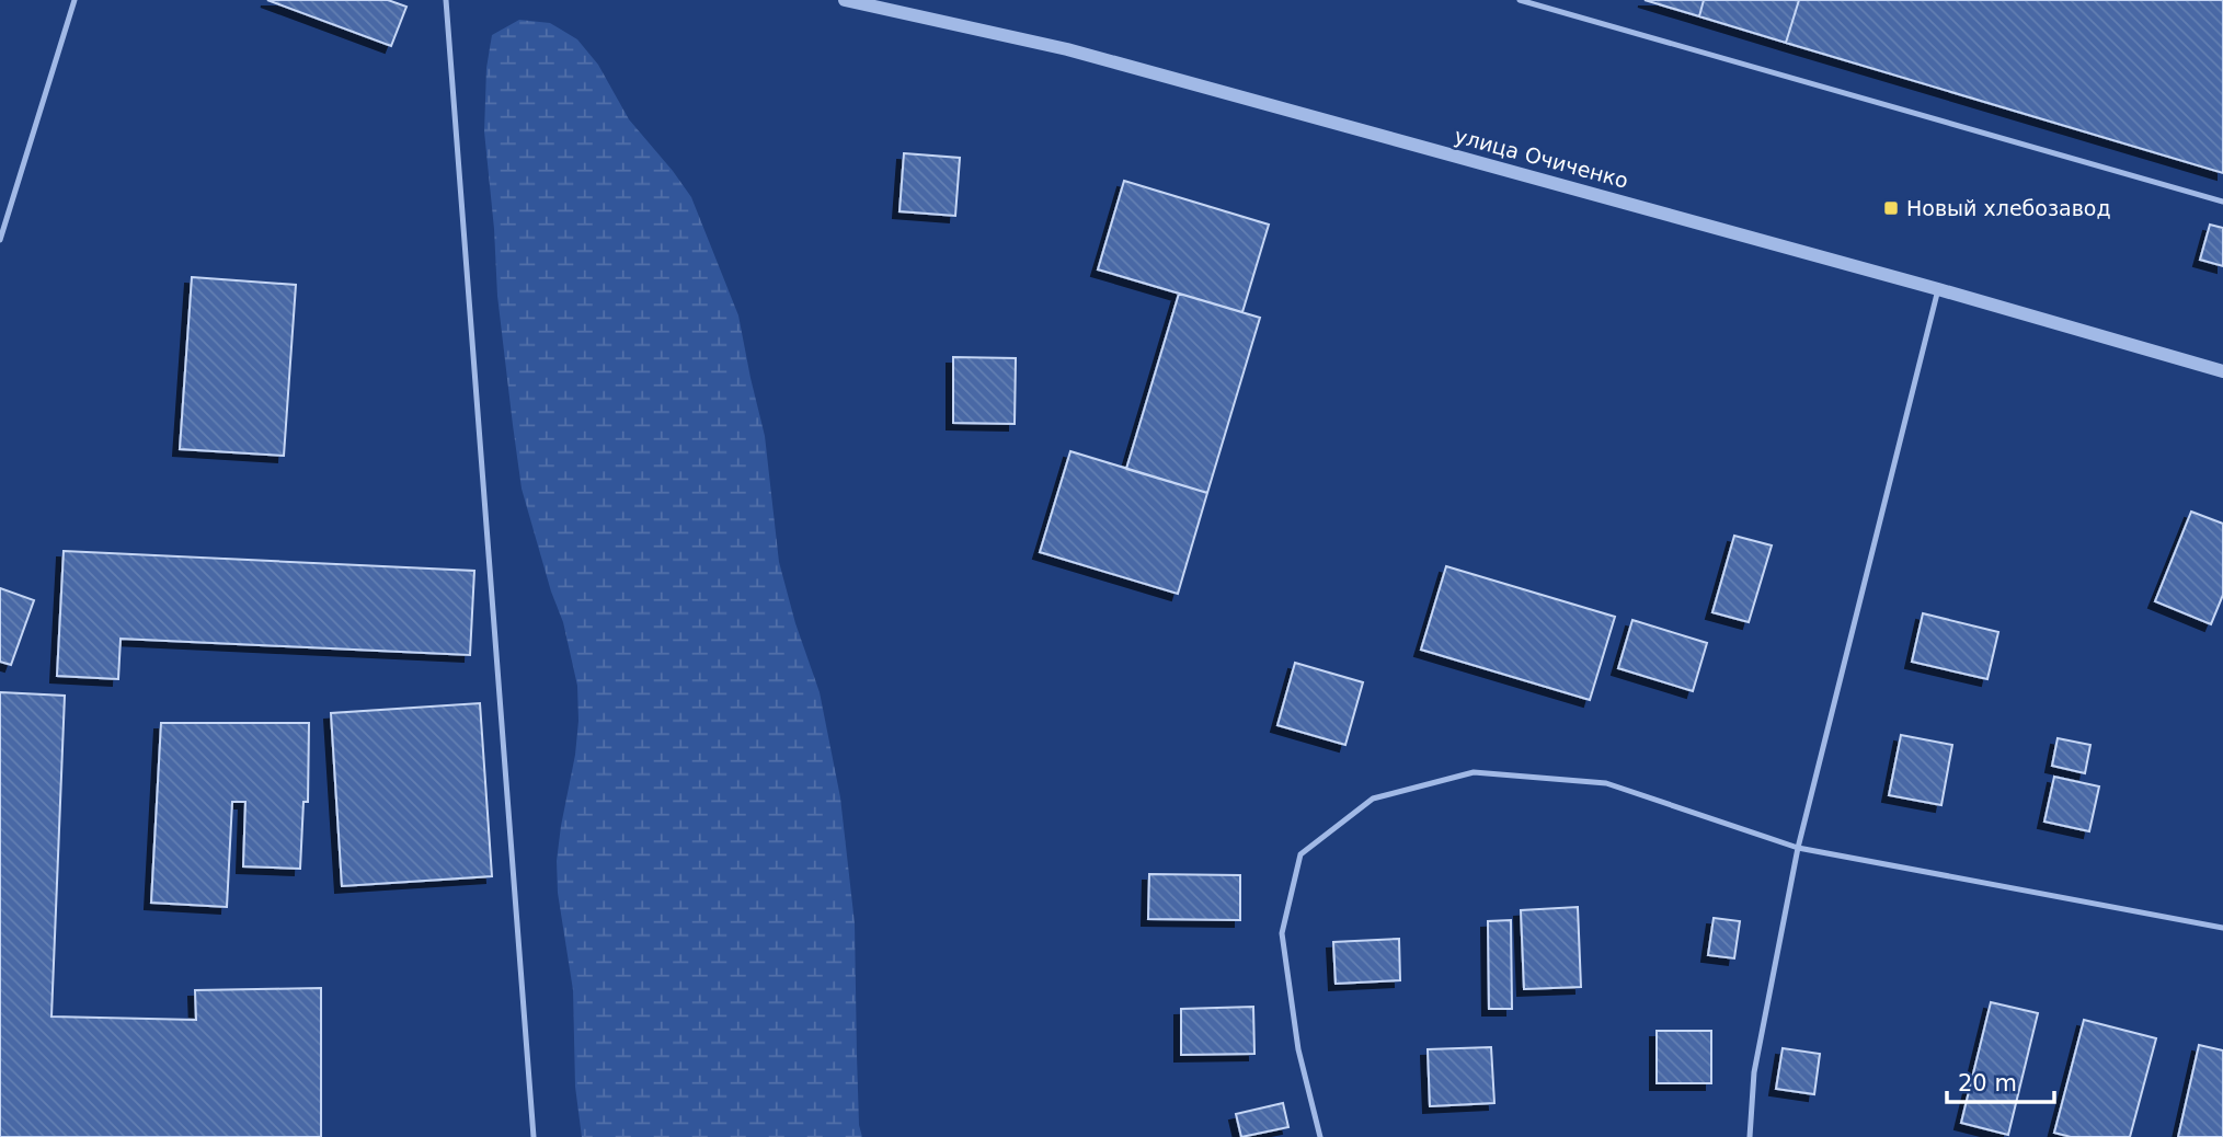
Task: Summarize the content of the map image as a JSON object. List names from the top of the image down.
{
  "streets": {
    "street": ["улица Очиченко"]
  },
  "places": {
    "transit": ["Новый хлебозавод"]
  },
  "scale_bar": "20 m"
}
